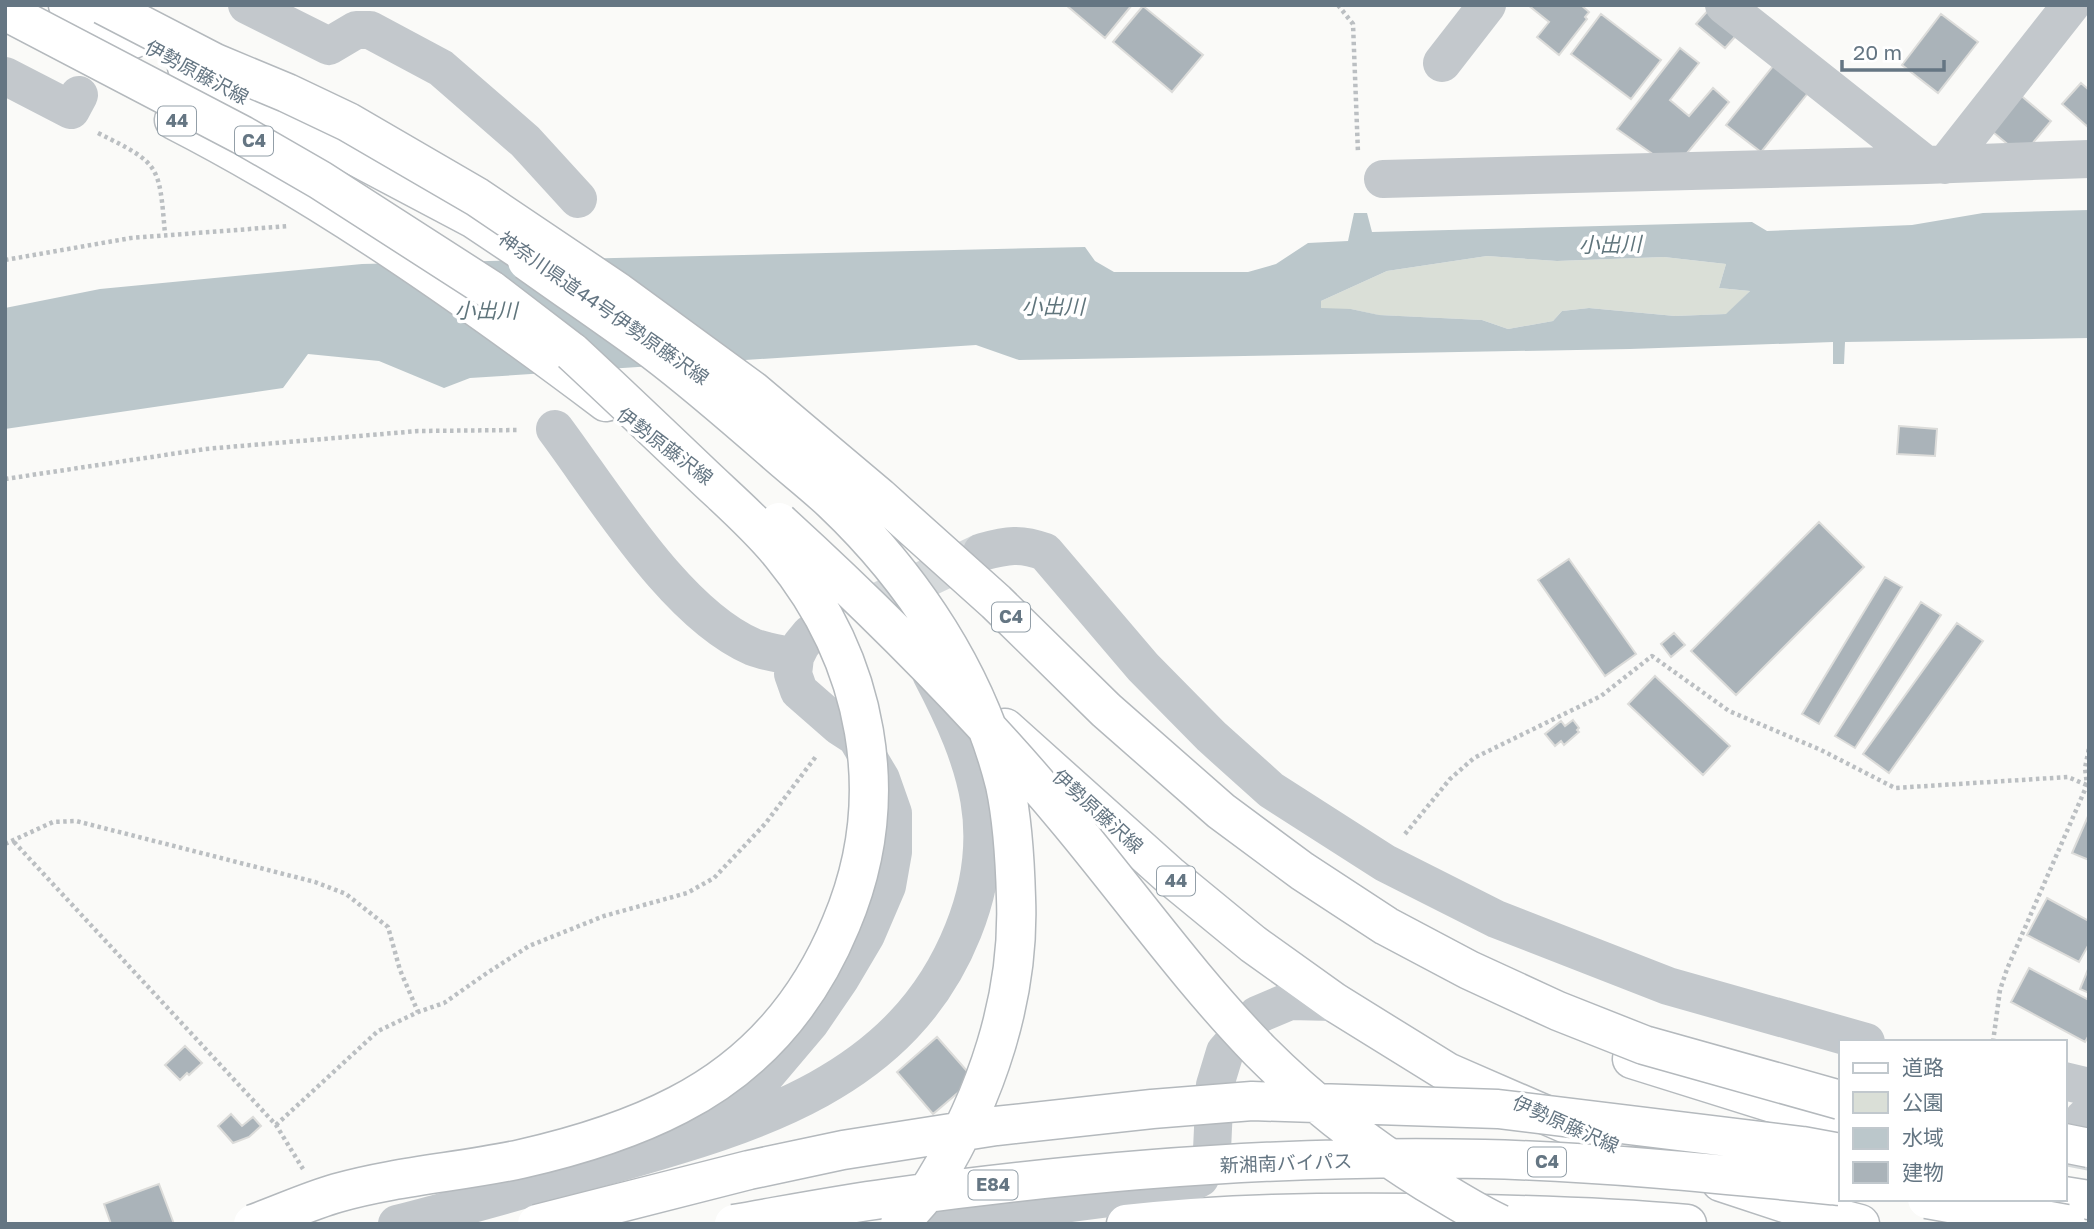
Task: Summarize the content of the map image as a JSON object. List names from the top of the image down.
{
  "streets": {
    "main road": [
      "伊勢原藤沢線",
      "44",
      "C4",
      "神奈川県道44号伊勢原藤沢線",
      "新湘南バイパス",
      "E84"
    ]
  },
  "crossings": [
    ["伊勢原藤沢線", "44"],
    ["伊勢原藤沢線", "C4"],
    ["伊勢原藤沢線", "神奈川県道44号伊勢原藤沢線"],
    ["44", "C4"]
  ],
  "water": ["小出川"],
  "legend": [
    "道路",
    "公園",
    "水域",
    "建物"
  ],
  "scale_bar": "20 m"
}
